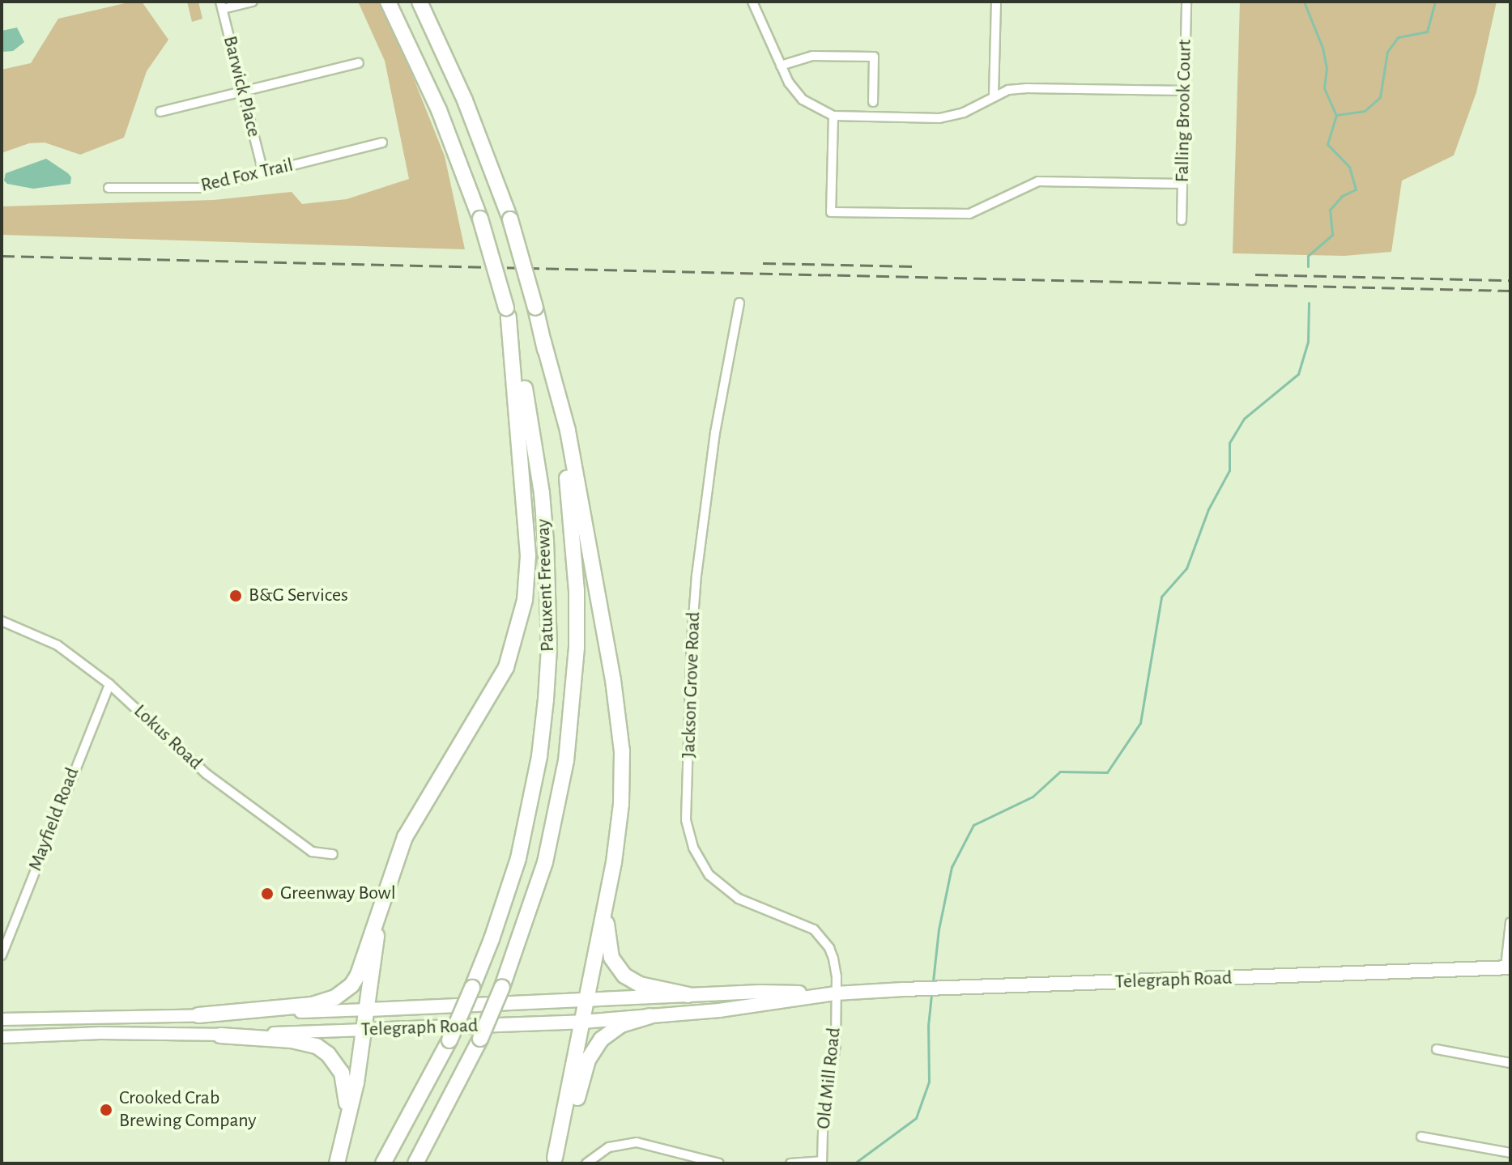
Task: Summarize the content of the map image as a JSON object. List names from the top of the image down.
{
  "streets": {
    "highway": ["Patuxent Freeway"],
    "main road": ["Telegraph Road"],
    "street": [
      "Barwick Place",
      "Falling Brook Court",
      "Red Fox Trail",
      "Jackson Grove Road",
      "Lokus Road",
      "Mayfield Road",
      "Old Mill Road"
    ]
  },
  "crossings": [
    ["Barwick Place", "Red Fox Trail"],
    ["Jackson Grove Road", "Telegraph Road"],
    ["Jackson Grove Road", "Old Mill Road"],
    ["Lokus Road", "Mayfield Road"],
    ["Telegraph Road", "Old Mill Road"]
  ],
  "places": ["B&G Services", "Greenway Bowl", "Crooked Crab Brewing Company"]
}
